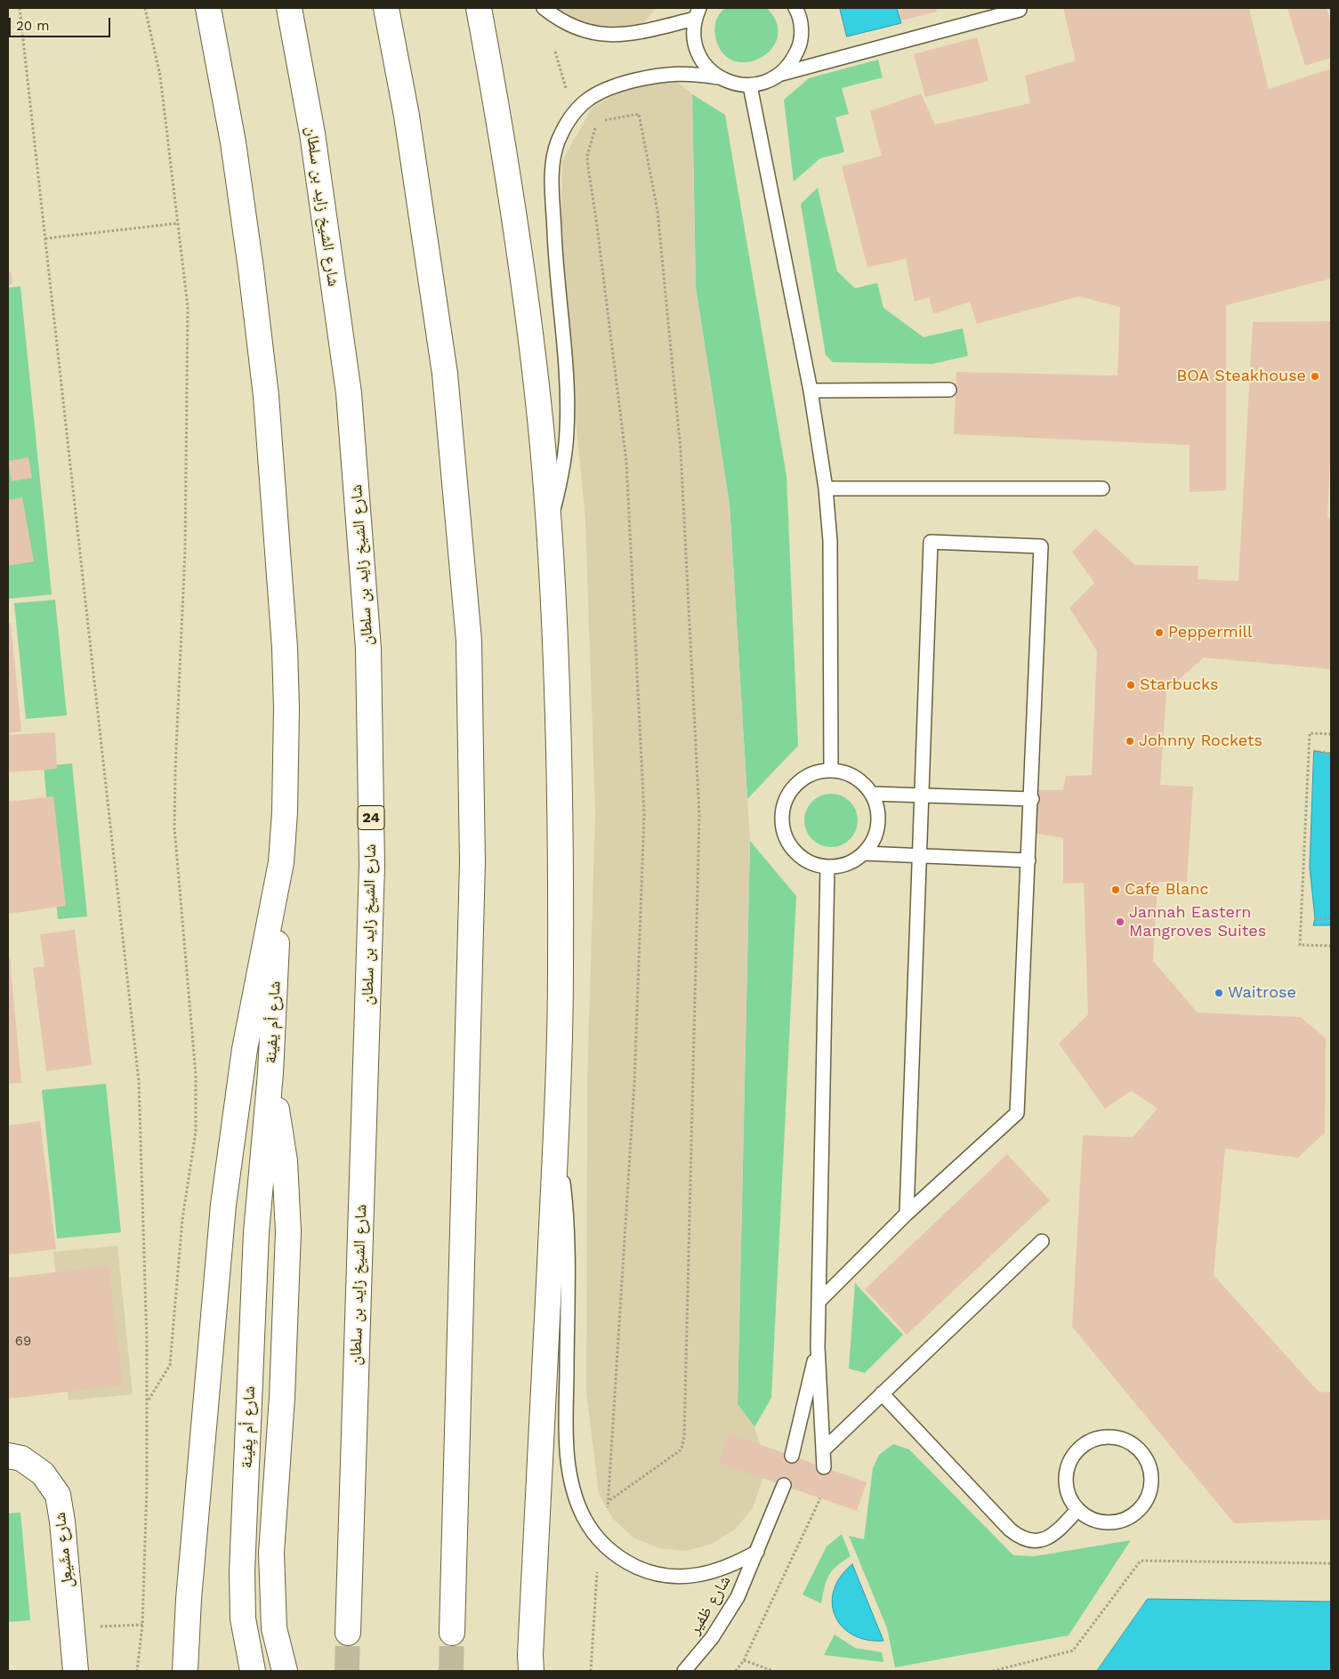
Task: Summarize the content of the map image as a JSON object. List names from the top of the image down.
{
  "streets": {
    "main road": [
      "شارع الشيخ زايد بن سلطان",
      "24",
      "شارع أم يفينة",
      "شارع أم يِفينة",
      "شارع مشَيعِل"
    ],
    "lane": ["شارع ظفير"]
  },
  "crossings": [
    ["شارع أم يفينة", "شارع أم يِفينة"]
  ],
  "places": [
    "BOA Steakhouse",
    "Peppermill",
    "Starbucks",
    "Johnny Rockets",
    "Cafe Blanc",
    "Jannah Eastern Mangroves Suites",
    "Waitrose"
  ],
  "house_numbers": ["69"],
  "scale_bar": "20 m"
}
